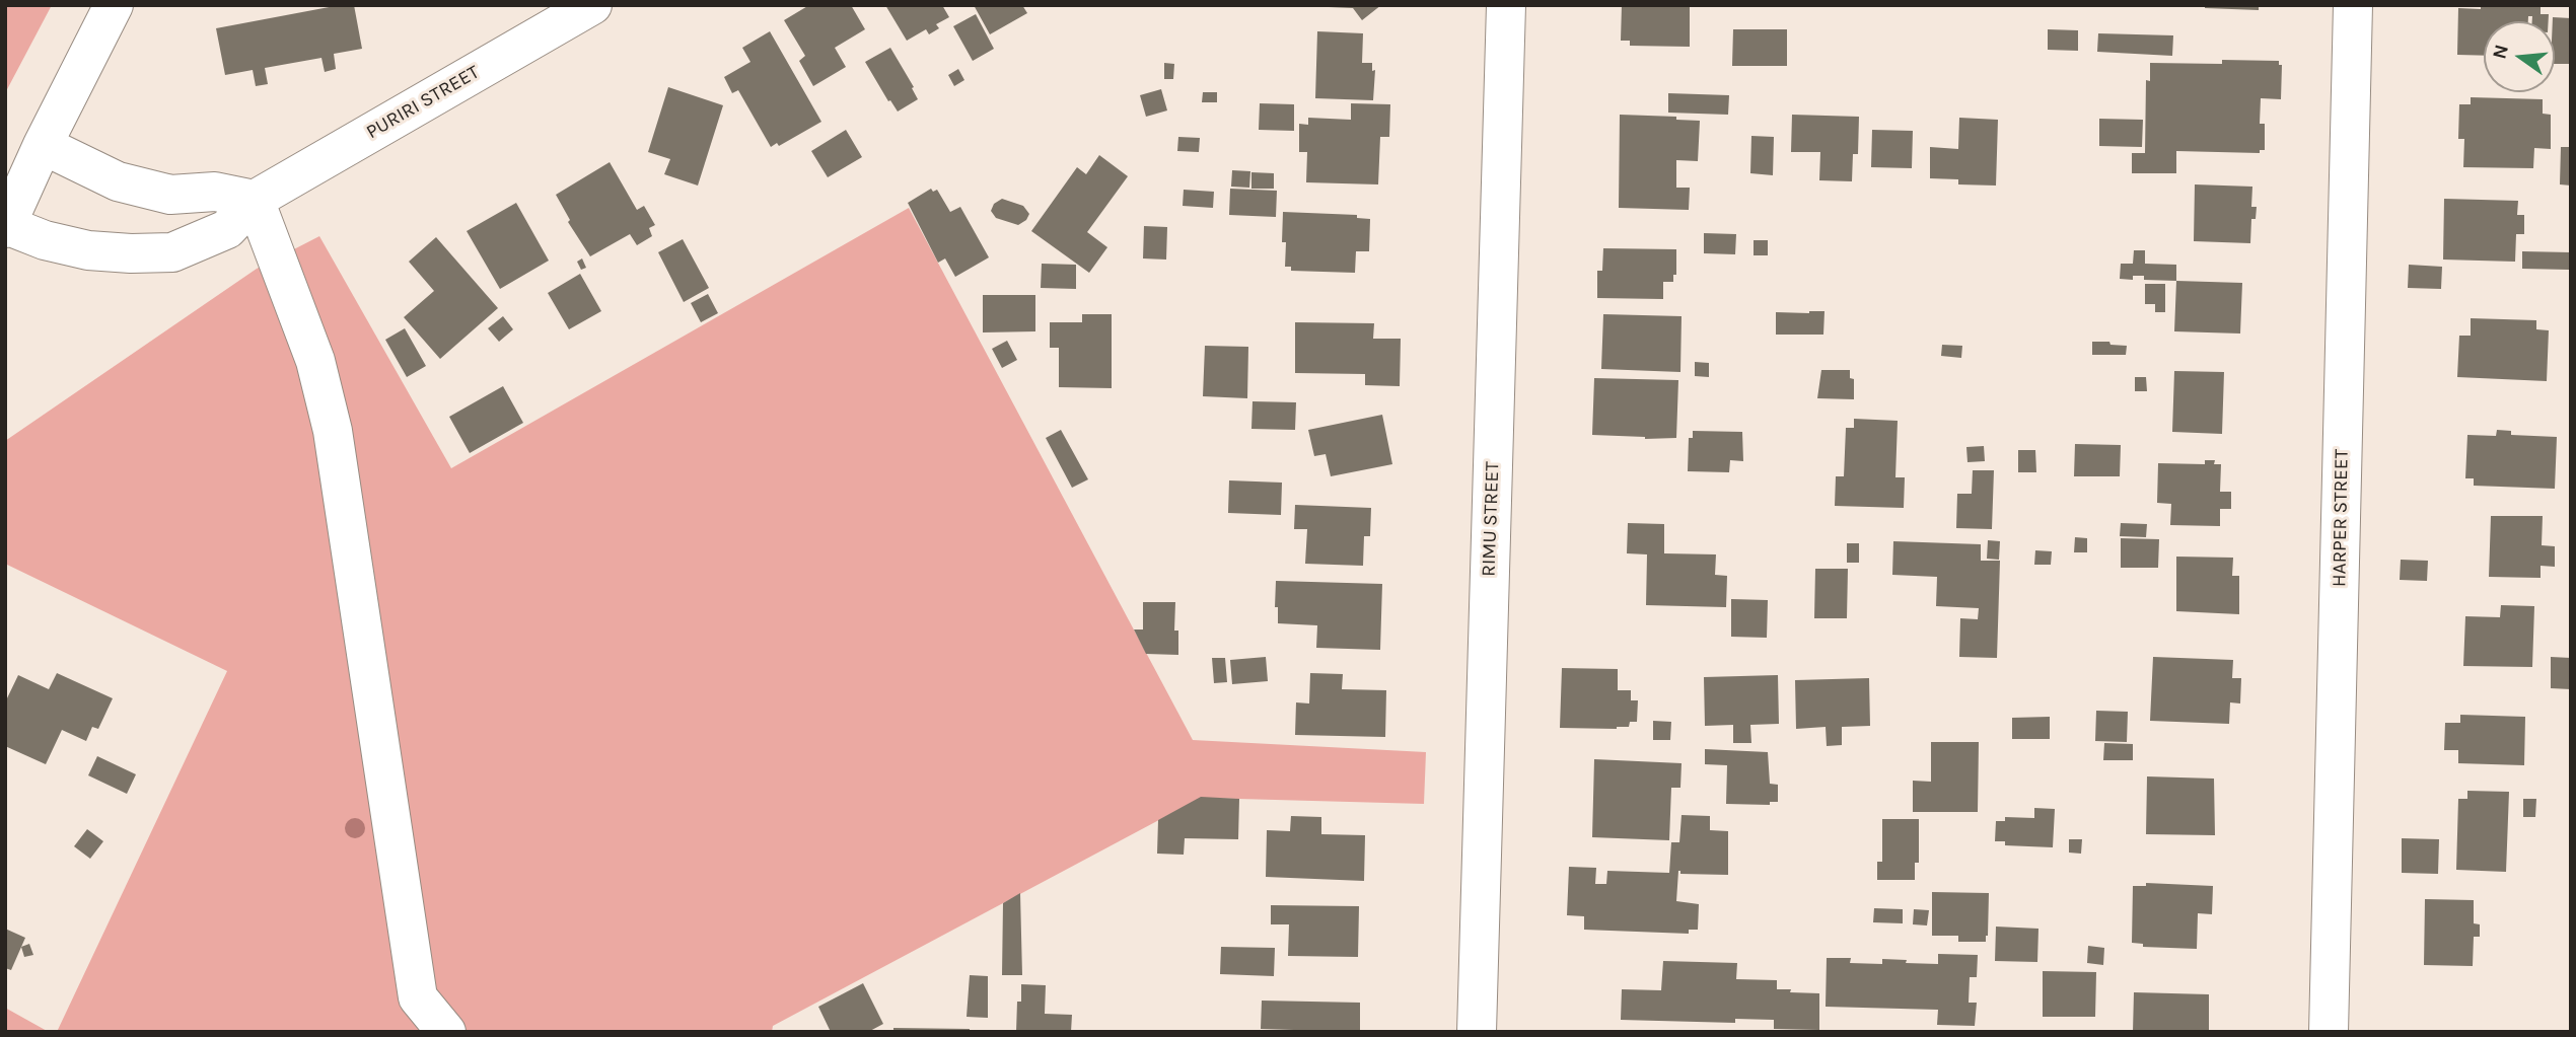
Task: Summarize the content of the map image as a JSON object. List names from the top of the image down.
{
  "streets": {
    "street": ["PURIRI STREET", "HARPER STREET", "RIMU STREET"]
  },
  "north": "left"
}
